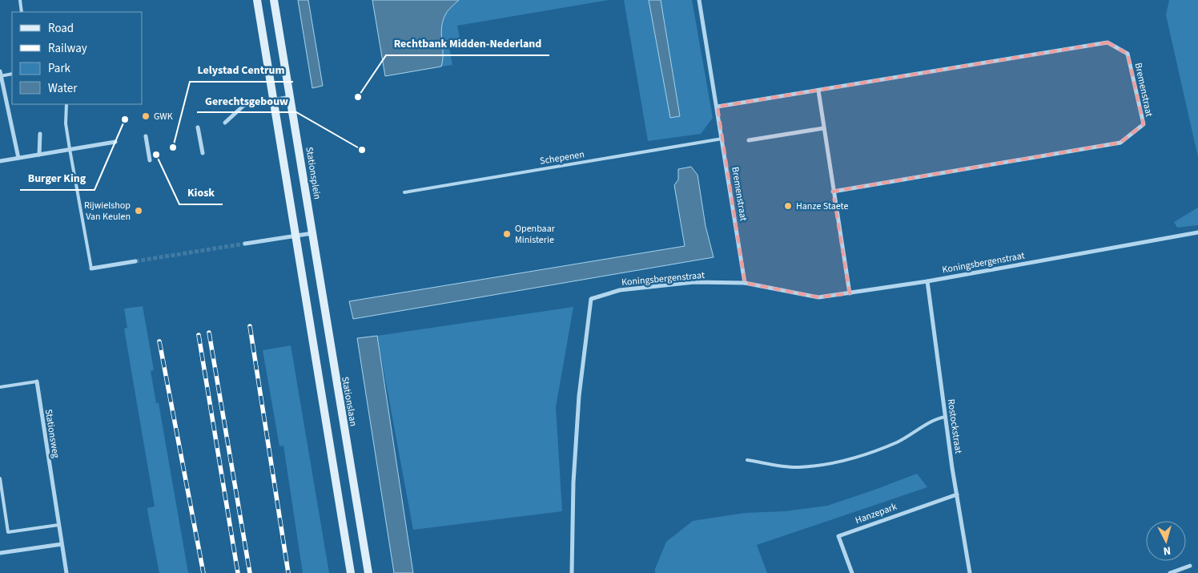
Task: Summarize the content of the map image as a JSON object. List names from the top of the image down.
{
  "streets": {
    "main road": ["Stationsplein", "Stationslaan"],
    "street": [
      "Bremenstraat",
      "Koningsbergenstraat",
      "Rostockstraat",
      "Stationsweg",
      "Hanzepark"
    ],
    "lane": ["Schepenen"]
  },
  "crossings": [
    ["Bremenstraat", "Schepenen"],
    ["Bremenstraat", "Koningsbergenstraat"],
    ["Stationsplein", "Stationslaan"],
    ["Koningsbergenstraat", "Rostockstraat"],
    ["Rostockstraat", "Hanzepark"]
  ],
  "places": [
    "Rechtbank Midden-Nederland",
    "GWK",
    "Burger King",
    "Lelystad Centrum",
    "Gerechtsgebouw",
    "Kiosk",
    "Hanze Staete",
    "Rijwielshop Van Keulen",
    "Openbaar Ministerie"
  ],
  "legend": [
    "Road",
    "Railway",
    "Park",
    "Water"
  ],
  "north": "bottom"
}
